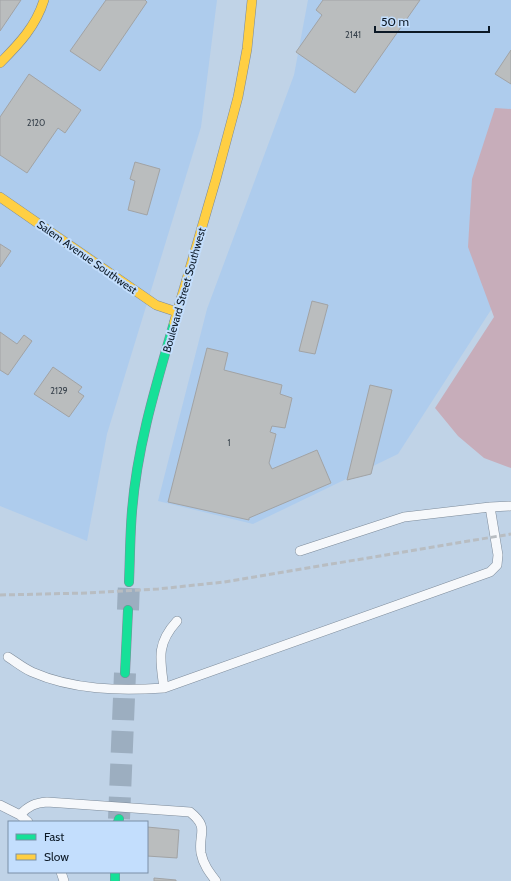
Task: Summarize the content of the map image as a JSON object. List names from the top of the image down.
{
  "streets": {
    "main road": ["Salem Avenue Southwest", "Boulevard Street Southwest"]
  },
  "crossings": [
    ["Salem Avenue Southwest", "Boulevard Street Southwest"]
  ],
  "house_numbers": [
    "2141",
    "2120",
    "2129",
    "1"
  ],
  "legend": ["Fast", "Slow"],
  "scale_bar": "50 m"
}
